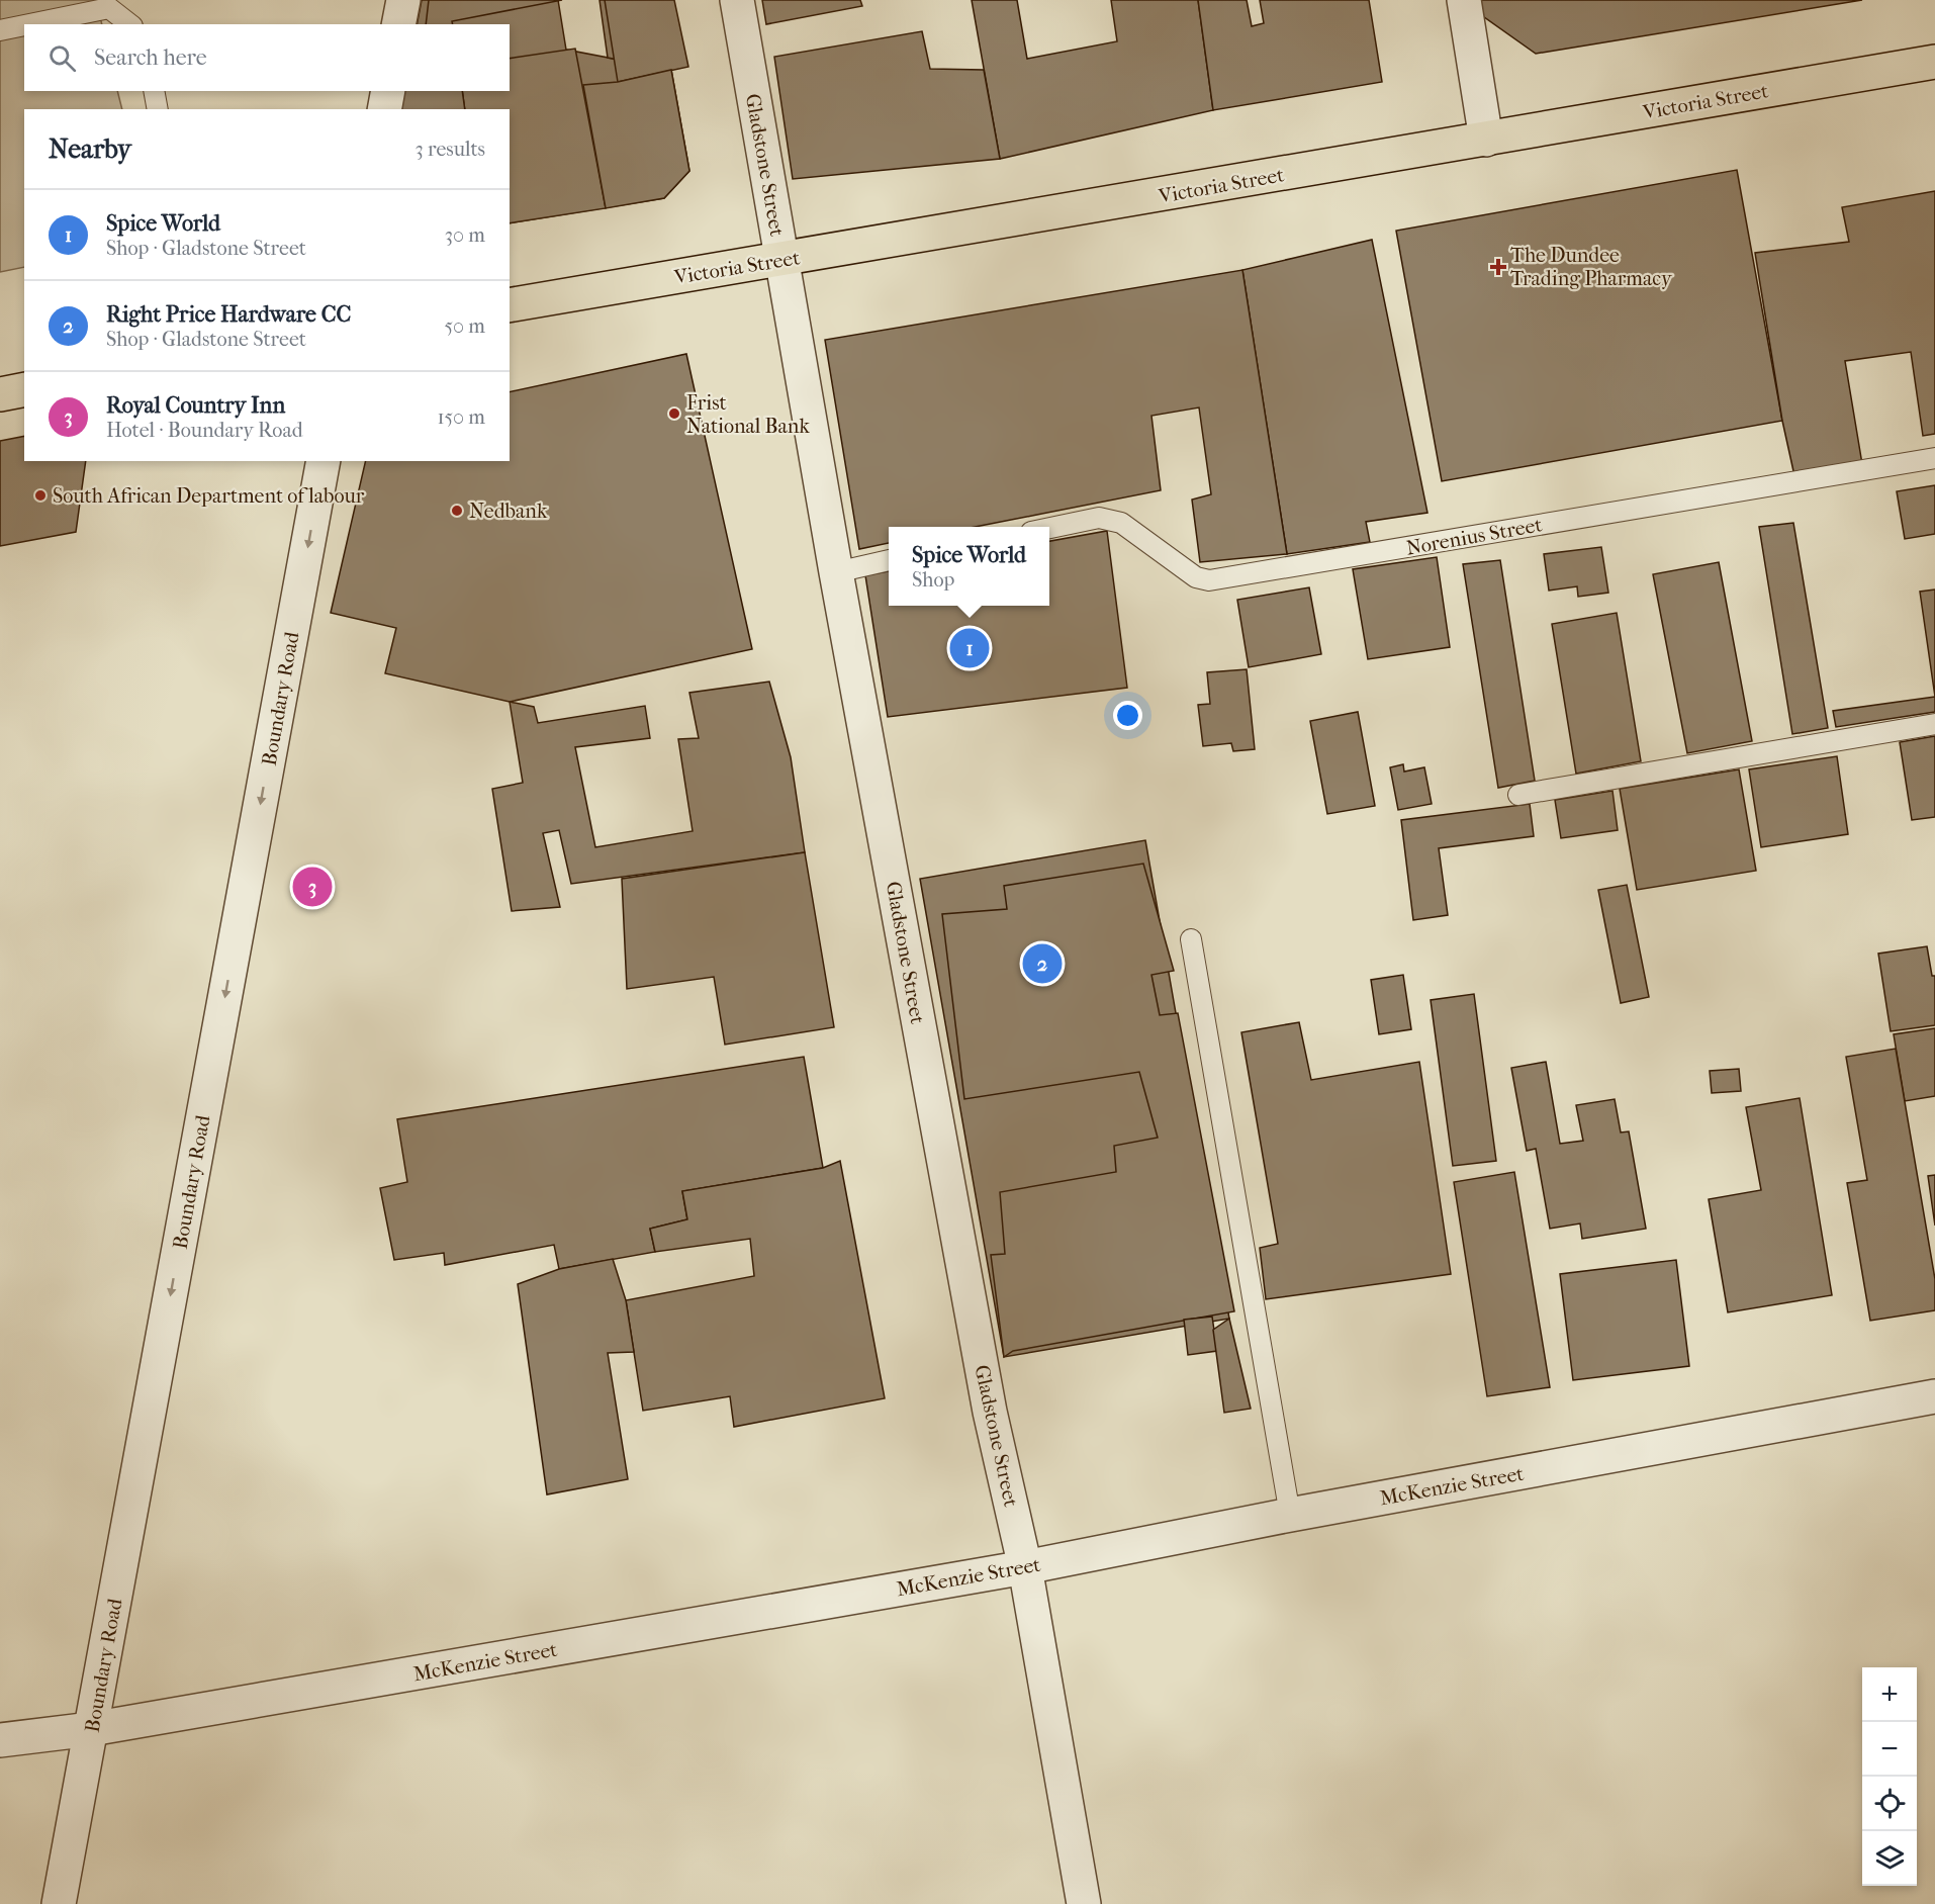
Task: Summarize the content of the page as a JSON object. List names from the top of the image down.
{
  "streets": {
    "main road": ["Victoria Street"],
    "street": ["Gladstone Street", "Boundary Road", "McKenzie Street"],
    "lane": ["Norenius Street"]
  },
  "crossings": [
    ["Victoria Street", "Gladstone Street"],
    ["Gladstone Street", "McKenzie Street"],
    ["Boundary Road", "McKenzie Street"]
  ],
  "one_way": ["Boundary Road"],
  "places": {
    "health": ["The Dundee Trading Pharmacy"],
    "other": ["Frist National Bank", "South African Department of labour", "Nedbank"]
  },
  "page": {
    "search": "Search here",
    "heading": ["Nearby", "3 results"],
    "list": [
      {
        "mark": "1",
        "name": "Spice World",
        "note": "Shop · Gladstone Street",
        "value": "30 m"
      },
      {
        "mark": "2",
        "name": "Right Price Hardware CC",
        "note": "Shop · Gladstone Street",
        "value": "50 m"
      },
      {
        "mark": "3",
        "name": "Royal Country Inn",
        "note": "Hotel · Boundary Road",
        "value": "150 m"
      }
    ],
    "popup": ["Spice World", "Shop"],
    "pins": ["1", "3", "2"],
    "map_buttons": ["+", "−"]
  }
}
